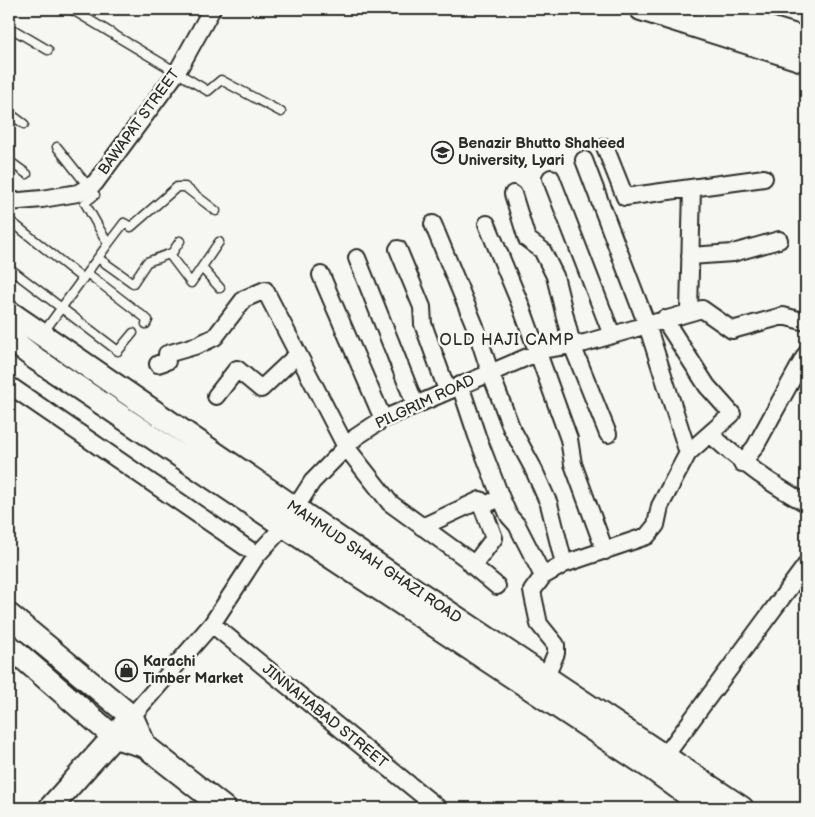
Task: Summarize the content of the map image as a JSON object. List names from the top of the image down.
{
  "streets": {
    "street": [
      "BAWAPAT STREET",
      "PILGRIM ROAD",
      "MAHMUD SHAH GHAZI ROAD",
      "JINNAHABAD STREET"
    ]
  },
  "crossings": [
    ["PILGRIM ROAD", "MAHMUD SHAH GHAZI ROAD"],
    ["PILGRIM ROAD", "JINNAHABAD STREET"]
  ],
  "districts": ["OLD HAJI CAMP"],
  "places": {
    "school or university": ["Benazir Bhutto Shaheed University, Lyari"],
    "shop": ["Karachi Timber Market"]
  }
}
